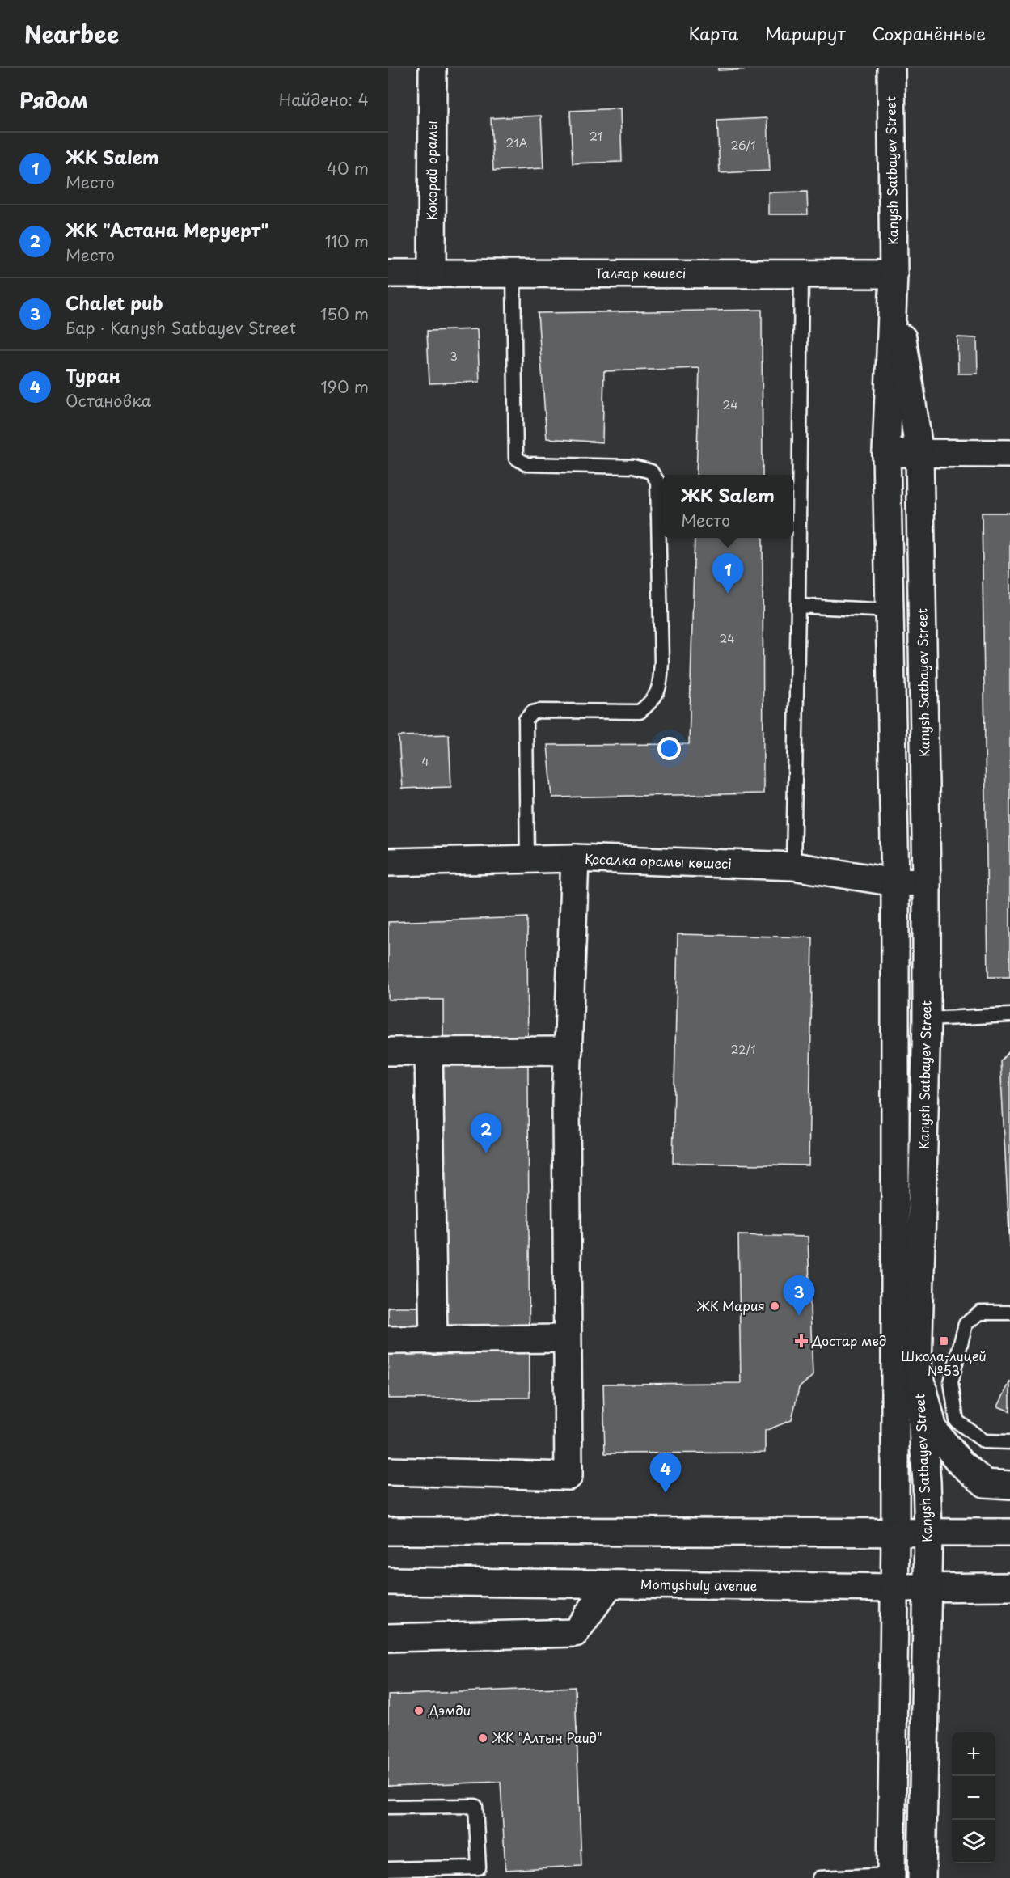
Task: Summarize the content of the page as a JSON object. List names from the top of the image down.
{
  "streets": {
    "street": [
      "Көкорай орамы",
      "Kanysh Satbayev Street",
      "Талғар көшесі",
      "Қосалқа орамы көшесі",
      "Momyshuly avenue"
    ]
  },
  "crossings": [
    ["Көкорай орамы", "Талғар көшесі"],
    ["Kanysh Satbayev Street", "Талғар көшесі"],
    ["Kanysh Satbayev Street", "Қосалқа орамы көшесі"],
    ["Kanysh Satbayev Street", "Momyshuly avenue"]
  ],
  "places": {
    "other": ["ЖК Мария", "Дэмди", "ЖК \"Алтын Раид\""],
    "health": ["Достар мед"],
    "transit": ["Школа-лицей №53"]
  },
  "house_numbers": [
    "21",
    "21А",
    "26/1",
    "3",
    "24",
    "24",
    "4",
    "22/1"
  ],
  "page": {
    "header": "Nearbee",
    "nav": ["Карта", "Маршрут", "Сохранённые"],
    "heading": ["Рядом", "Найдено: 4"],
    "list": [
      {
        "mark": "1",
        "name": "ЖК Salem",
        "note": "Место",
        "value": "40 m"
      },
      {
        "mark": "2",
        "name": "ЖК \"Астана Меруерт\"",
        "note": "Место",
        "value": "110 m"
      },
      {
        "mark": "3",
        "name": "Chalet pub",
        "note": "Бар · Kanysh Satbayev Street",
        "value": "150 m"
      },
      {
        "mark": "4",
        "name": "Туран",
        "note": "Остановка",
        "value": "190 m"
      }
    ],
    "popup": ["ЖК Salem", "Место"],
    "pins": [
      "1",
      "2",
      "3",
      "4"
    ],
    "map_buttons": ["+", "−"]
  }
}
